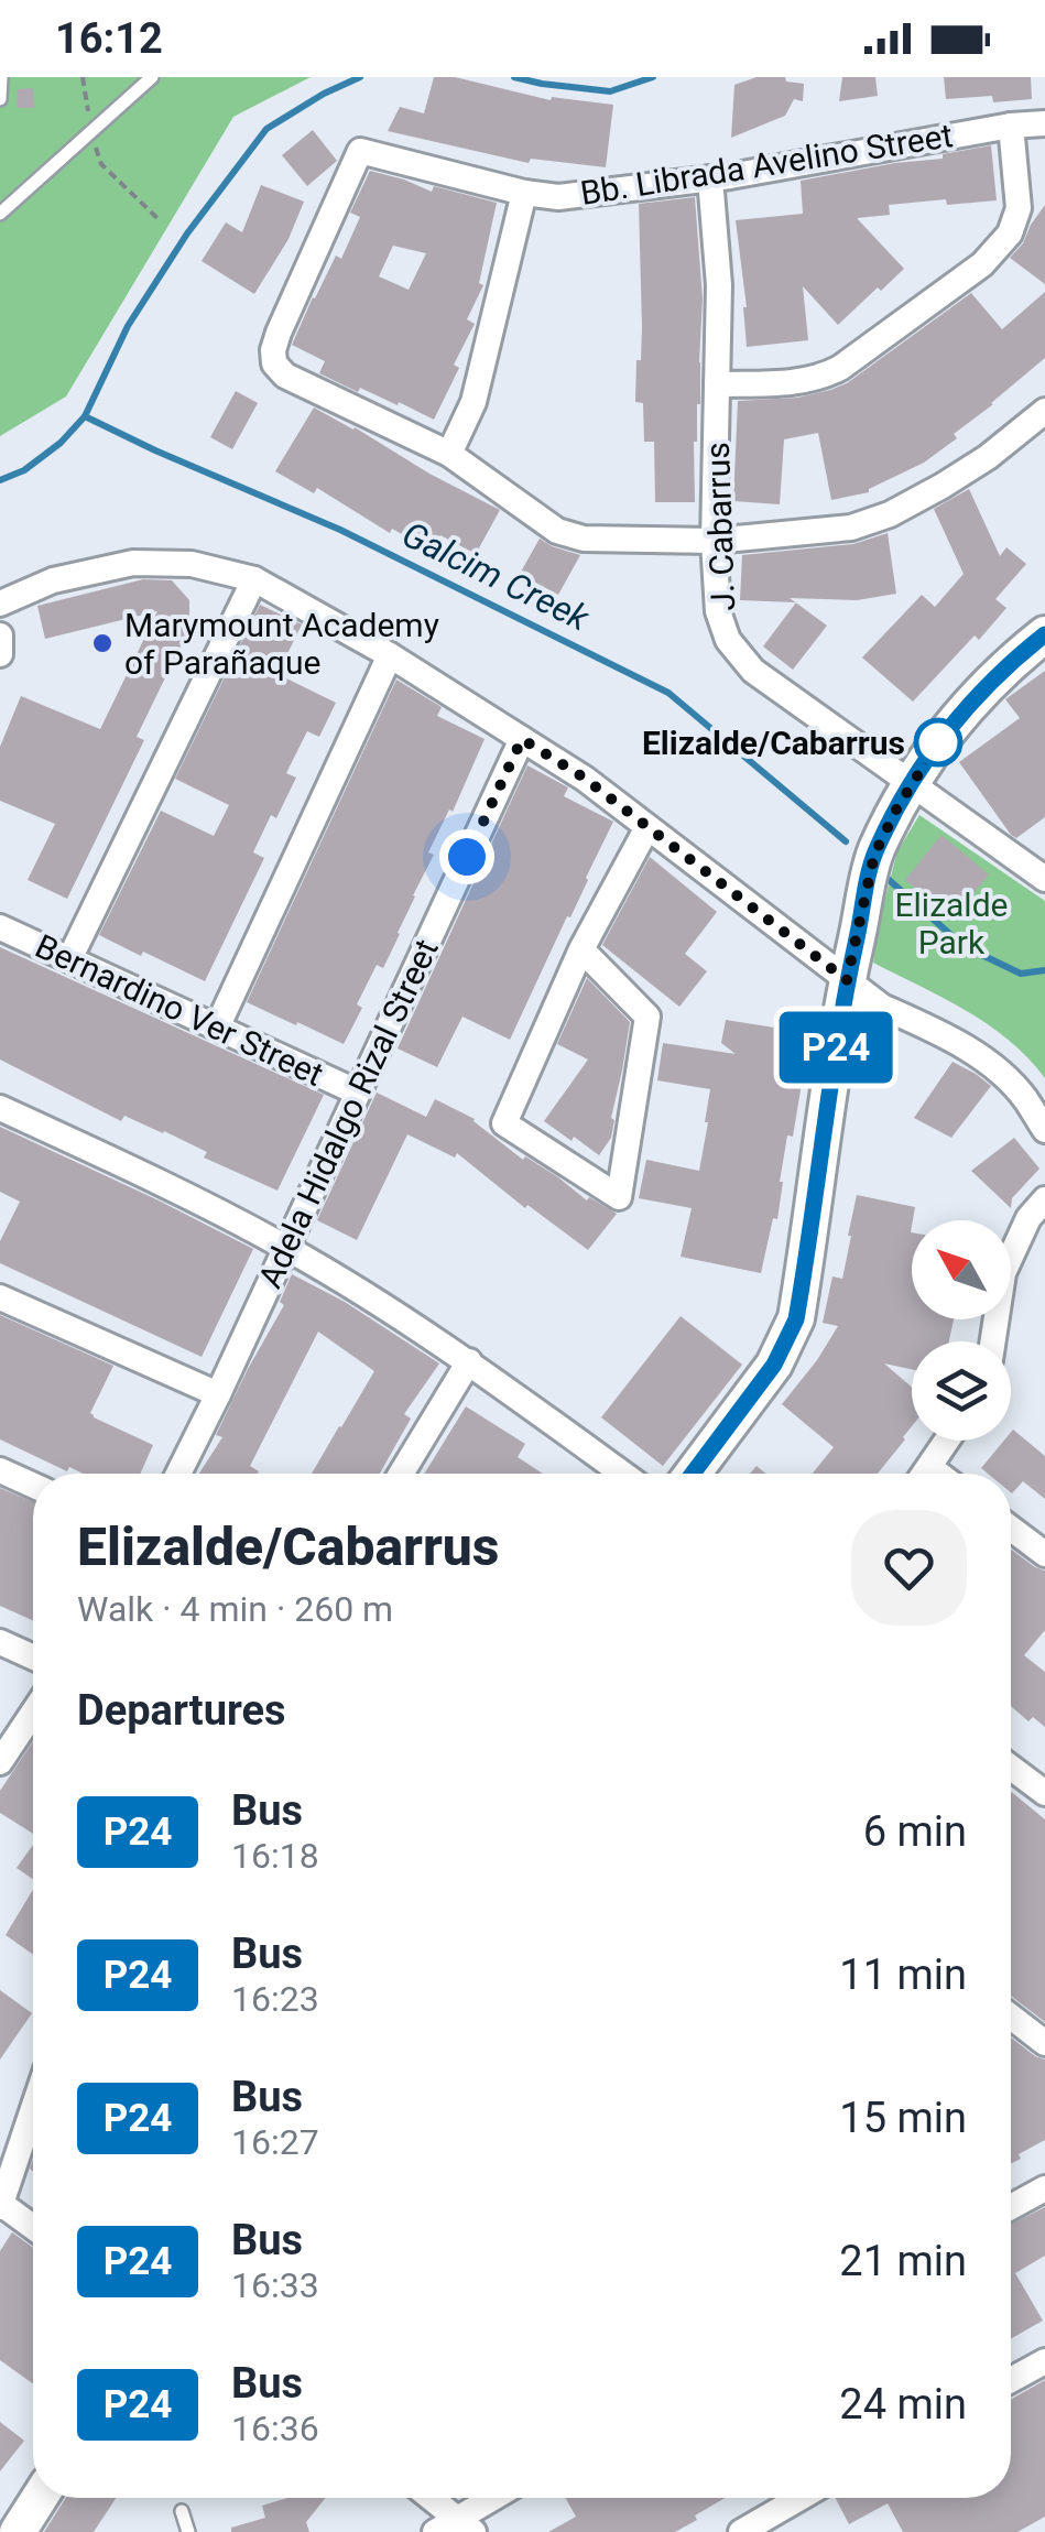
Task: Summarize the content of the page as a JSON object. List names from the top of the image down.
{
  "streets": {
    "street": [
      "Bb. Librada Avelino Street",
      "J. Cabarrus",
      "Bernardino Ver Street",
      "Adela Hidalgo Rizal Street"
    ]
  },
  "crossings": [
    ["Bb. Librada Avelino Street", "J. Cabarrus"],
    ["Bernardino Ver Street", "Adela Hidalgo Rizal Street"]
  ],
  "water": ["Galcim Creek"],
  "parks": ["Elizalde Park"],
  "places": ["Marymount Academy of Parañaque", "Elizalde/Cabarrus"],
  "lines": ["bus line P24"],
  "north": "top left",
  "page": {
    "status": "16:12",
    "on_map": "P24",
    "heading": [
      ["Elizalde/Cabarrus", "Walk · 4 min · 260 m"],
      "Departures"
    ],
    "list": [
      {
        "mark": "P24",
        "name": "Bus",
        "note": "16:18",
        "value": "6 min"
      },
      {
        "mark": "P24",
        "name": "Bus",
        "note": "16:23",
        "value": "11 min"
      },
      {
        "mark": "P24",
        "name": "Bus",
        "note": "16:27",
        "value": "15 min"
      },
      {
        "mark": "P24",
        "name": "Bus",
        "note": "16:33",
        "value": "21 min"
      },
      {
        "mark": "P24",
        "name": "Bus",
        "note": "16:36",
        "value": "24 min"
      }
    ]
  }
}
